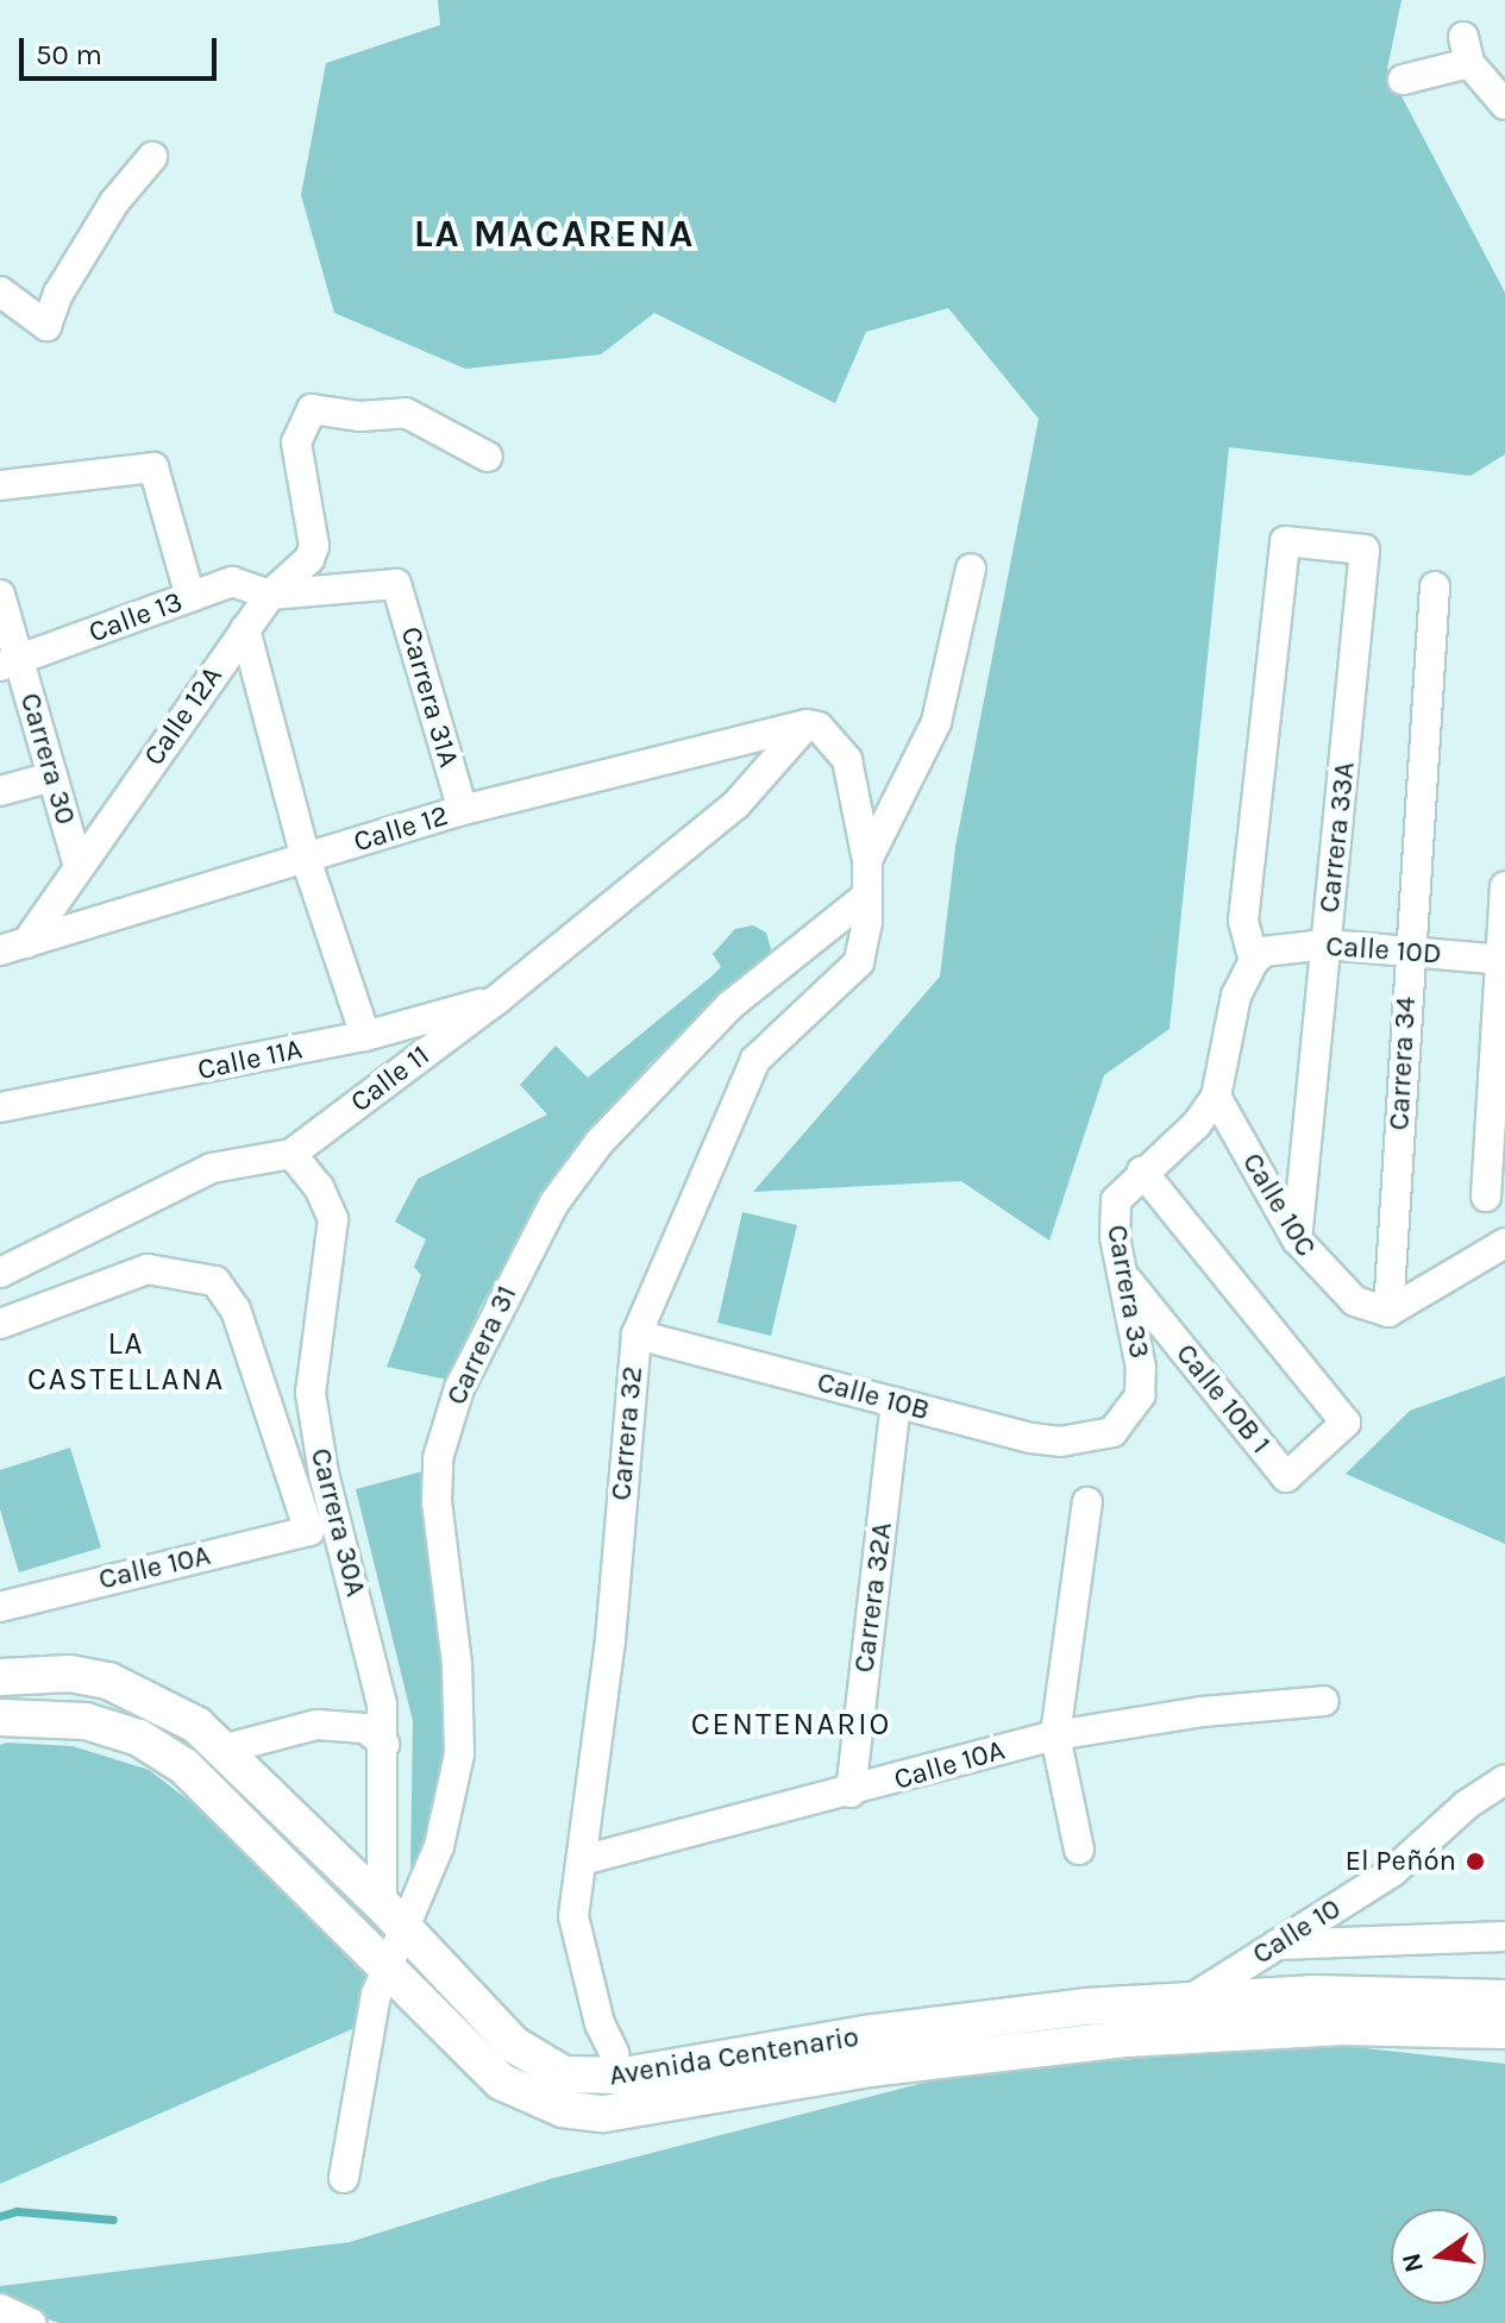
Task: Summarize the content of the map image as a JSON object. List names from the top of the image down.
{
  "streets": {
    "main road": ["Avenida Centenario"],
    "street": [
      "Calle 13",
      "Carrera 31A",
      "Calle 12A",
      "Carrera 30",
      "Calle 12",
      "Carrera 33A",
      "Calle 10D",
      "Calle 11A",
      "Carrera 34",
      "Calle 11",
      "Calle 10C",
      "Carrera 33",
      "Carrera 31",
      "Calle 10B",
      "Calle 10B 1",
      "Carrera 32",
      "Carrera 30A",
      "Calle 10A",
      "Carrera 32A",
      "Calle 10"
    ]
  },
  "crossings": [
    ["Calle 13", "Carrera 31A"],
    ["Calle 13", "Calle 12A"],
    ["Calle 13", "Carrera 30"],
    ["Carrera 31A", "Calle 12A"],
    ["Carrera 31A", "Calle 12"],
    ["Calle 12A", "Carrera 30"],
    ["Calle 12A", "Calle 12"],
    ["Calle 12", "Calle 11"],
    ["Carrera 33A", "Calle 10D"],
    ["Carrera 33A", "Calle 10C"],
    ["Carrera 33A", "Carrera 33"],
    ["Calle 10D", "Carrera 34"],
    ["Calle 10D", "Carrera 33"],
    ["Calle 11A", "Calle 11"],
    ["Carrera 34", "Calle 10C"],
    ["Calle 11", "Carrera 30A"],
    ["Calle 10C", "Carrera 33"],
    ["Carrera 33", "Calle 10B"],
    ["Carrera 33", "Calle 10B 1"],
    ["Carrera 31", "Carrera 32"],
    ["Carrera 31", "Carrera 30A"],
    ["Carrera 31", "Avenida Centenario"],
    ["Calle 10B", "Carrera 32"],
    ["Calle 10B", "Carrera 32A"],
    ["Carrera 32", "Calle 10A"],
    ["Carrera 30A", "Avenida Centenario"],
    ["Calle 10A", "Carrera 32A"],
    ["Calle 10", "Avenida Centenario"]
  ],
  "districts": ["LA MACARENA", "LA CASTELLANA", "CENTENARIO"],
  "places": ["El Peñón"],
  "scale_bar": "50 m",
  "north": "left"
}
